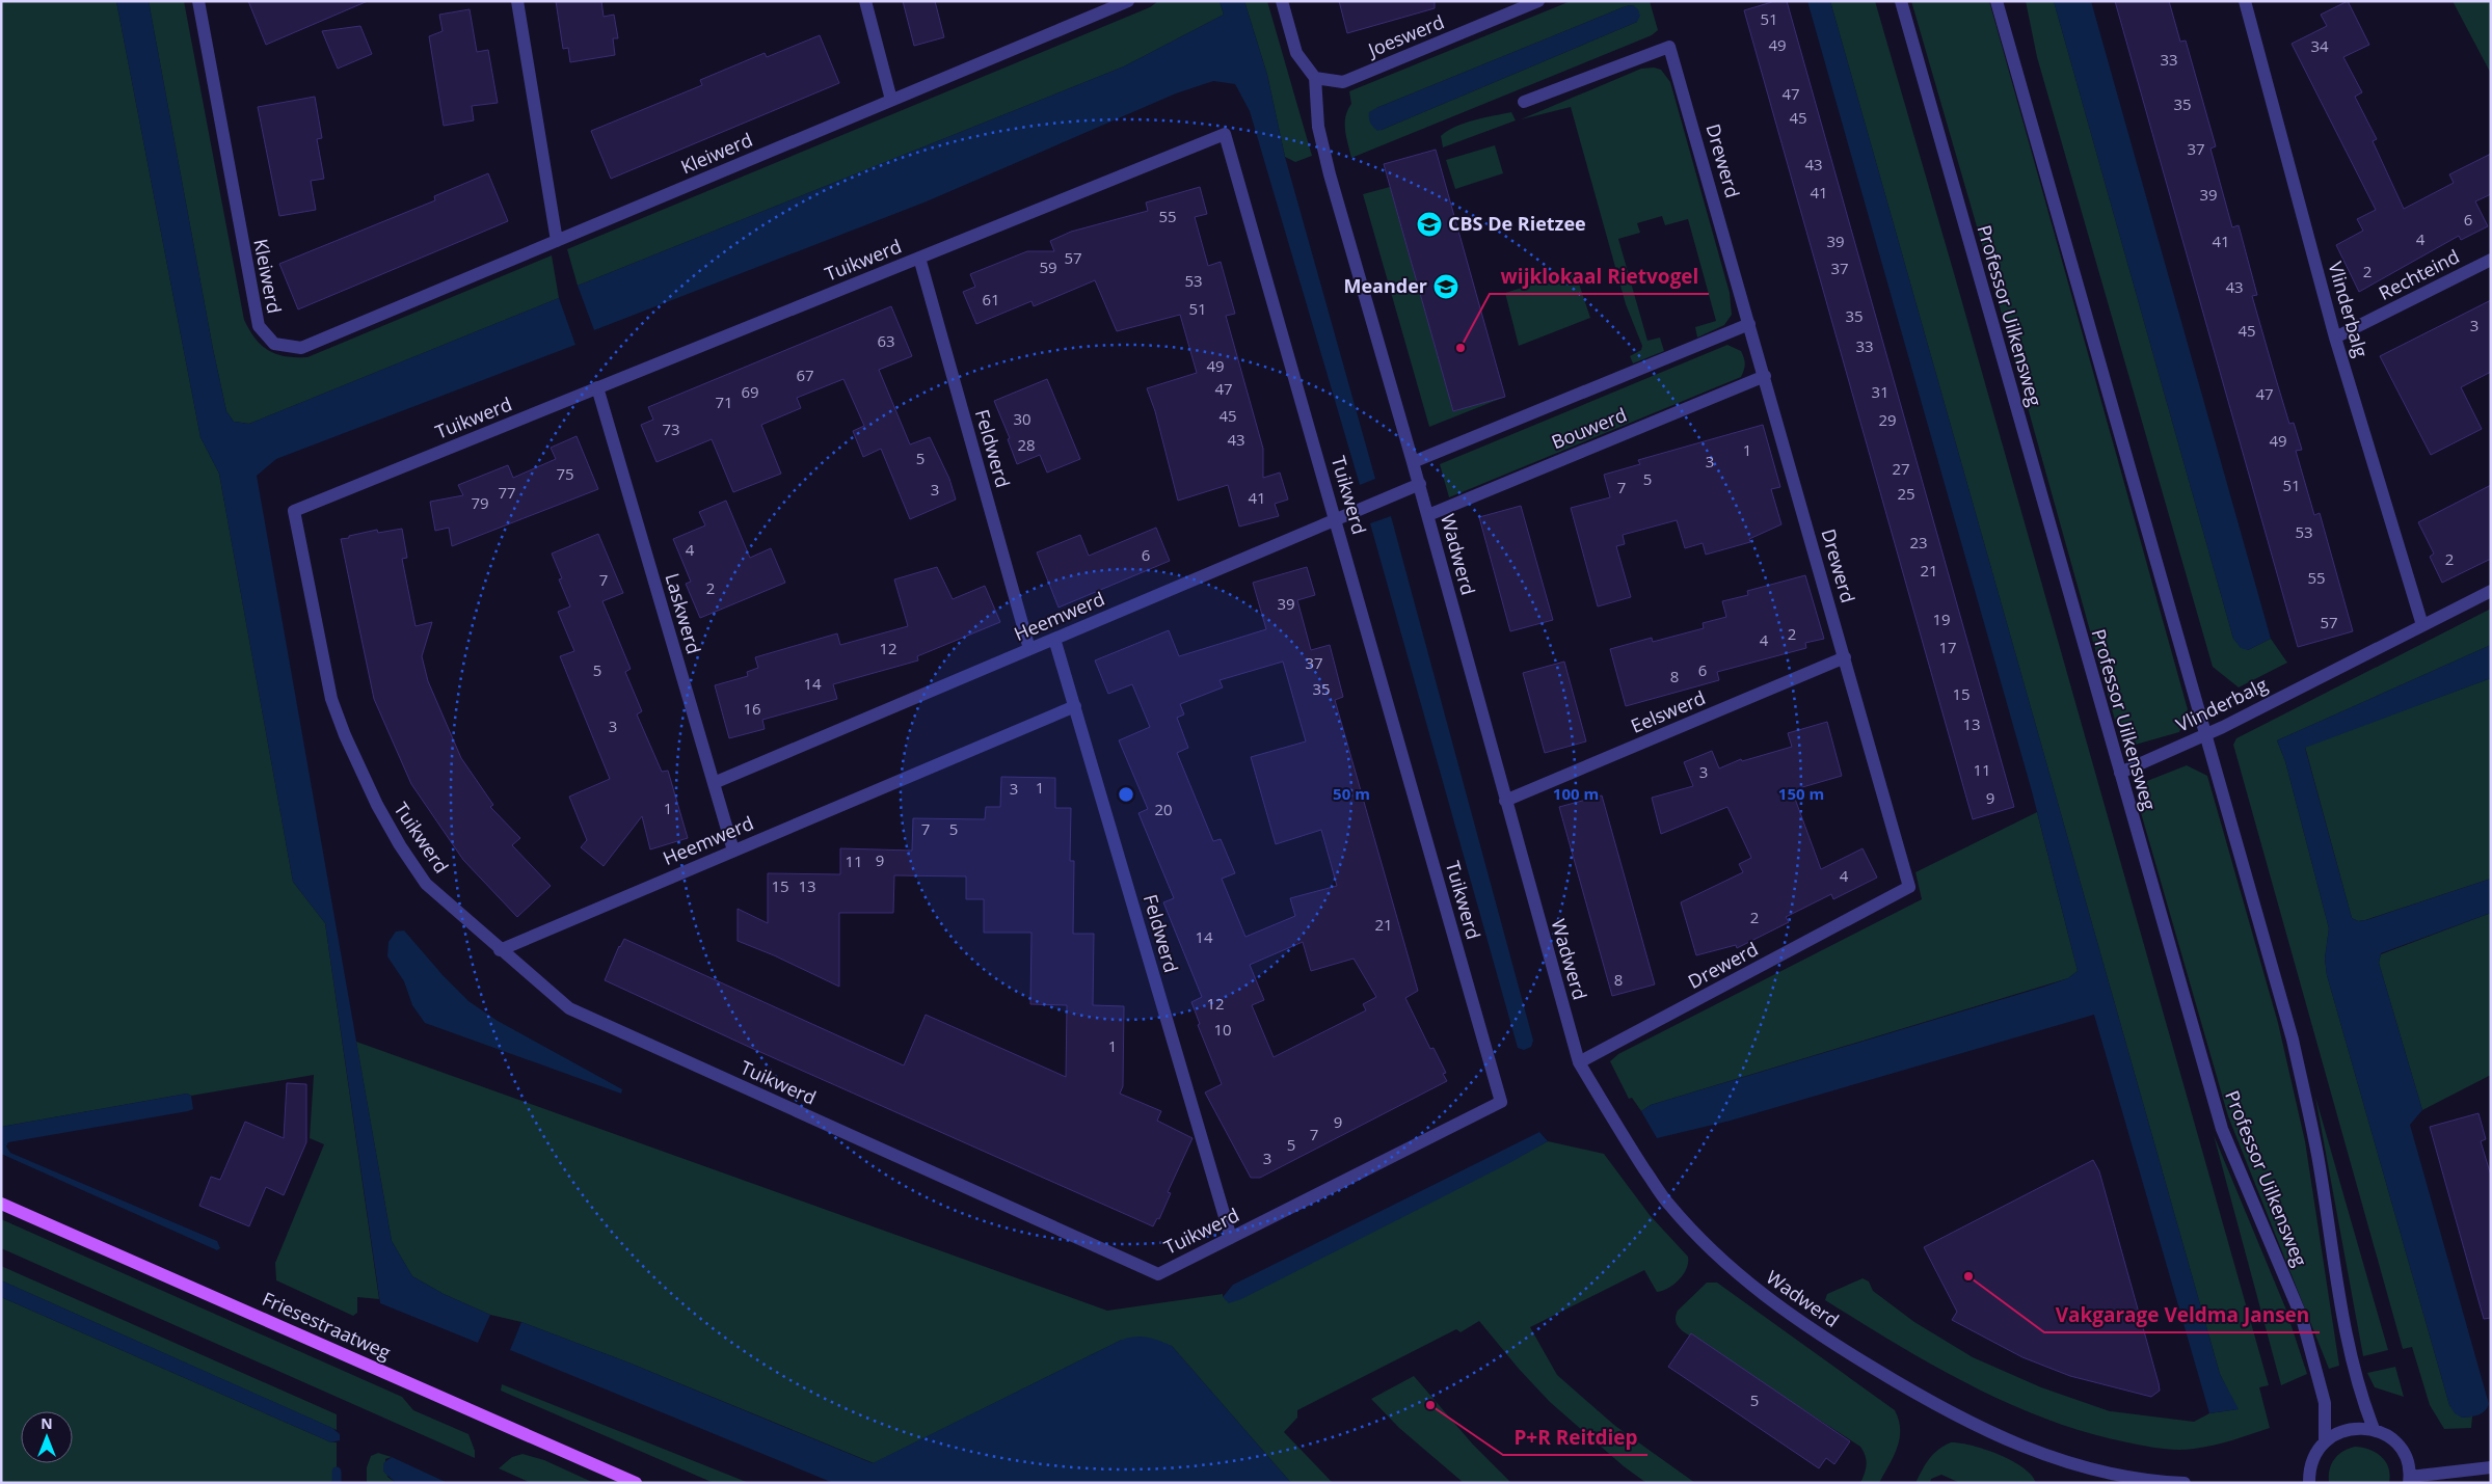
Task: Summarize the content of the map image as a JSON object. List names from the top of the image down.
{
  "streets": {
    "main road": ["Friesestraatweg"],
    "street": [
      "Joeswerd",
      "Kleiwerd",
      "Drewerd",
      "Tuikwerd",
      "Rechteind",
      "Vlinderbalg",
      "Professor Uilkensweg",
      "Bouwerd",
      "Feldwerd",
      "Wadwerd",
      "Laskwerd",
      "Heemwerd",
      "Eelswerd"
    ]
  },
  "crossings": [
    ["Joeswerd", "Wadwerd"],
    ["Drewerd", "Bouwerd"],
    ["Drewerd", "Wadwerd"],
    ["Drewerd", "Eelswerd"],
    ["Tuikwerd", "Feldwerd"],
    ["Tuikwerd", "Laskwerd"],
    ["Tuikwerd", "Heemwerd"],
    ["Rechteind", "Vlinderbalg"],
    ["Vlinderbalg", "Professor Uilkensweg"],
    ["Bouwerd", "Wadwerd"],
    ["Feldwerd", "Heemwerd"],
    ["Wadwerd", "Heemwerd"],
    ["Wadwerd", "Eelswerd"],
    ["Laskwerd", "Heemwerd"]
  ],
  "places": {
    "school or university": ["CBS De Rietzee", "Meander"],
    "other": ["wijklokaal Rietvogel", "Vakgarage Veldma Jansen", "P+R Reitdiep"]
  },
  "house_numbers": [
    "51",
    "49",
    "34",
    "33",
    "47",
    "35",
    "45",
    "37",
    "43",
    "41",
    "39",
    "55",
    "6",
    "4",
    "39",
    "41",
    "57",
    "59",
    "37",
    "2",
    "53",
    "43",
    "61",
    "51",
    "35",
    "3",
    "45",
    "63",
    "33",
    "49",
    "67",
    "47",
    "69",
    "31",
    "47",
    "71",
    "45",
    "30",
    "29",
    "73",
    "43",
    "49",
    "28",
    "1",
    "5",
    "3",
    "27",
    "75",
    "5",
    "51",
    "7",
    "3",
    "77",
    "25",
    "41",
    "79",
    "53",
    "23",
    "4",
    "6",
    "2",
    "21",
    "55",
    "7",
    "2",
    "39",
    "19",
    "57",
    "2",
    "4",
    "17",
    "12",
    "37",
    "5",
    "6",
    "8",
    "14",
    "35",
    "15",
    "16",
    "13",
    "3",
    "11",
    "3",
    "1",
    "3",
    "9",
    "1",
    "20",
    "7",
    "5",
    "9",
    "11",
    "4",
    "15",
    "13",
    "2",
    "21",
    "14",
    "8",
    "12",
    "10",
    "1",
    "9",
    "7",
    "5",
    "3",
    "5"
  ],
  "north": "top",
  "rings": ["50 m", "100 m", "150 m"]
}
